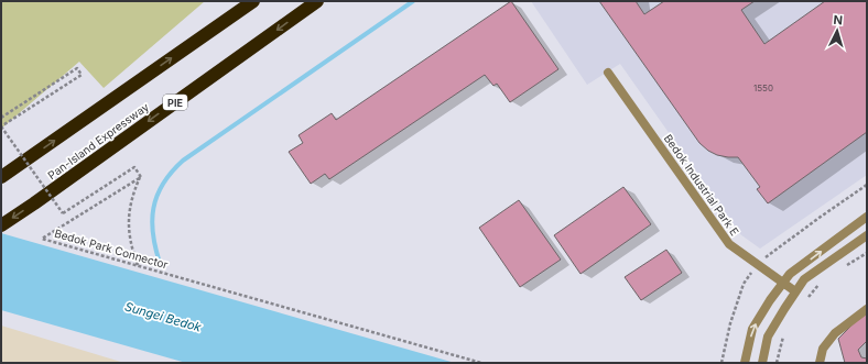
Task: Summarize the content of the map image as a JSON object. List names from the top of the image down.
{
  "streets": {
    "highway": ["PIE", "Pan-Island Expressway"],
    "street": ["Bedok Industrial Park E"],
    "path": ["Bedok Park Connector"]
  },
  "water": ["Sungei Bedok"],
  "house_numbers": ["1550"],
  "north": "top"
}
